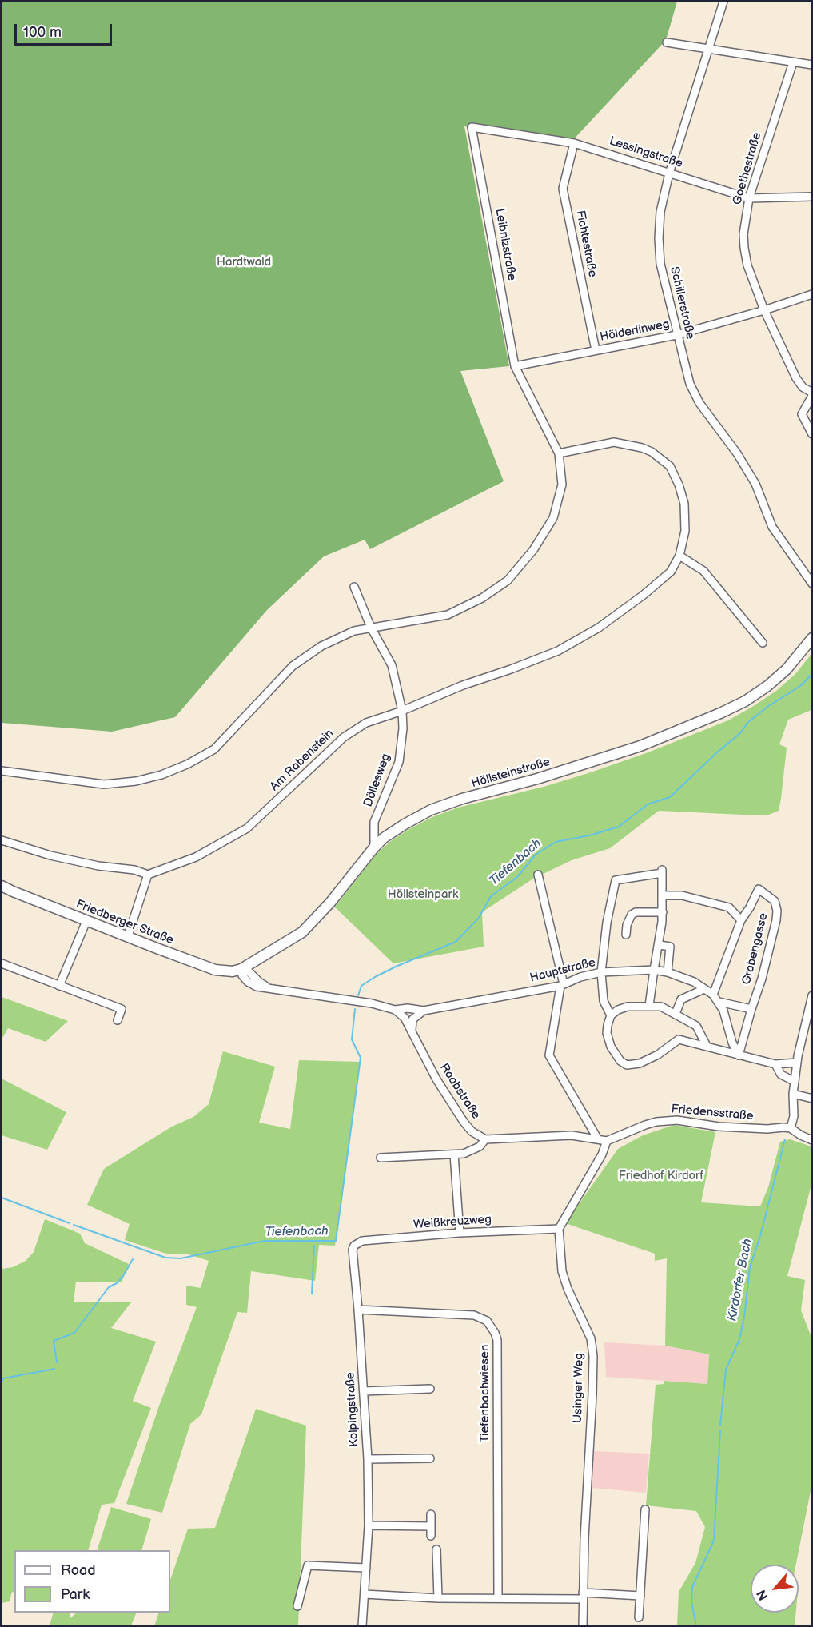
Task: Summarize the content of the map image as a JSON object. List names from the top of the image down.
{
  "streets": {
    "street": [
      "Lessingstraße",
      "Goethestraße",
      "Fichtestraße",
      "Leibnizstraße",
      "Schillerstraße",
      "Hölderlinweg",
      "Am Rabenstein",
      "Höllsteinstraße",
      "Döllesweg",
      "Friedberger Straße",
      "Grabengasse",
      "Hauptstraße",
      "Raabstraße",
      "Friedensstraße",
      "Weißkreuzweg",
      "Usinger Weg",
      "Tiefenbachwiesen",
      "Kolpingstraße"
    ]
  },
  "crossings": [
    ["Lessingstraße", "Goethestraße"],
    ["Lessingstraße", "Fichtestraße"],
    ["Lessingstraße", "Leibnizstraße"],
    ["Lessingstraße", "Schillerstraße"],
    ["Goethestraße", "Hölderlinweg"],
    ["Fichtestraße", "Hölderlinweg"],
    ["Leibnizstraße", "Hölderlinweg"],
    ["Leibnizstraße", "Am Rabenstein"],
    ["Schillerstraße", "Hölderlinweg"],
    ["Am Rabenstein", "Döllesweg"],
    ["Höllsteinstraße", "Döllesweg"],
    ["Höllsteinstraße", "Friedberger Straße"],
    ["Grabengasse", "Hauptstraße"],
    ["Hauptstraße", "Raabstraße"],
    ["Weißkreuzweg", "Usinger Weg"],
    ["Weißkreuzweg", "Kolpingstraße"],
    ["Tiefenbachwiesen", "Kolpingstraße"]
  ],
  "water": ["Tiefenbach", "Kirdorfer Bach"],
  "parks": ["Hardtwald", "Höllsteinpark", "Friedhof Kirdorf"],
  "legend": ["Road", "Park"],
  "scale_bar": "100 m",
  "north": "bottom left"
}
